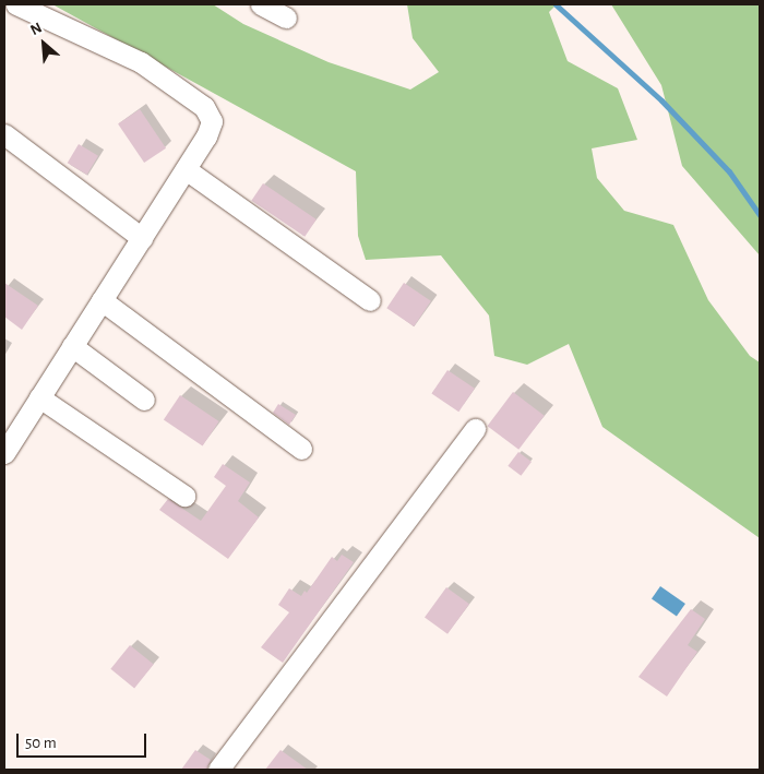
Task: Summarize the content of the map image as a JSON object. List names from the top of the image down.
{
  "scale_bar": "50 m",
  "north": "top left"
}
